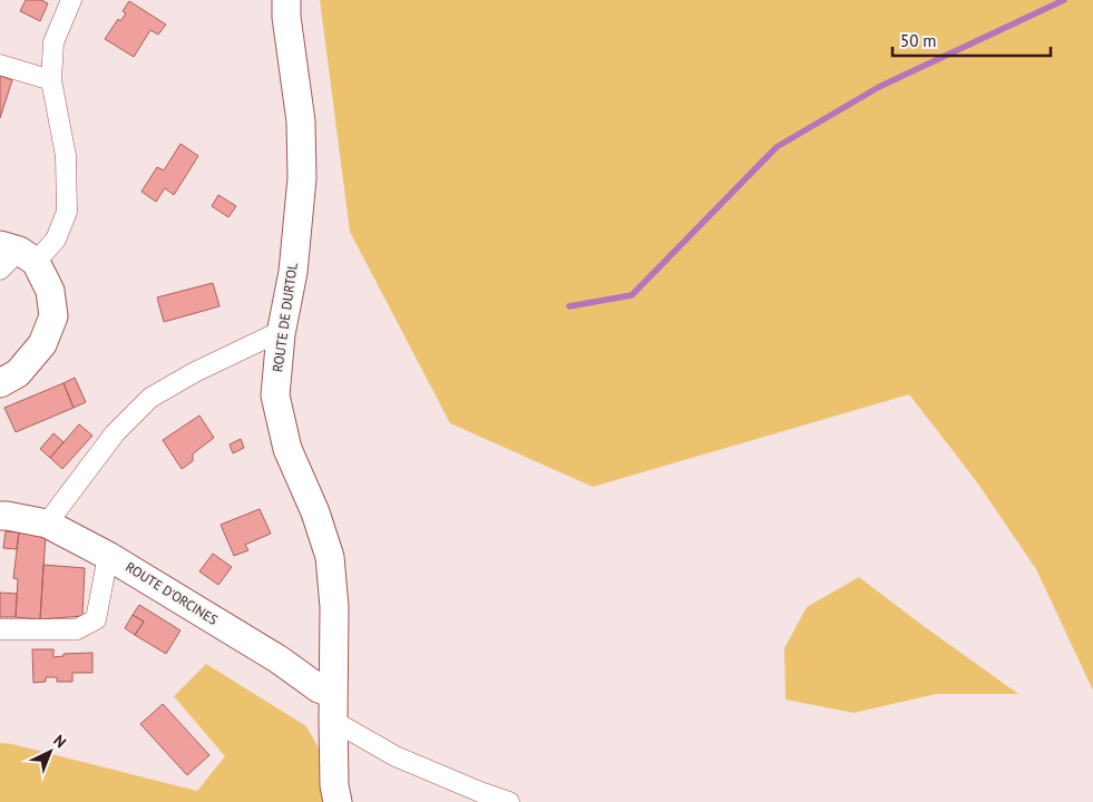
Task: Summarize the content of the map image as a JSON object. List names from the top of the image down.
{
  "streets": {
    "street": ["ROUTE DE DURTOL", "ROUTE D'ORCINES"]
  },
  "crossings": [
    ["ROUTE DE DURTOL", "ROUTE D'ORCINES"]
  ],
  "scale_bar": "50 m",
  "north": "top right"
}
